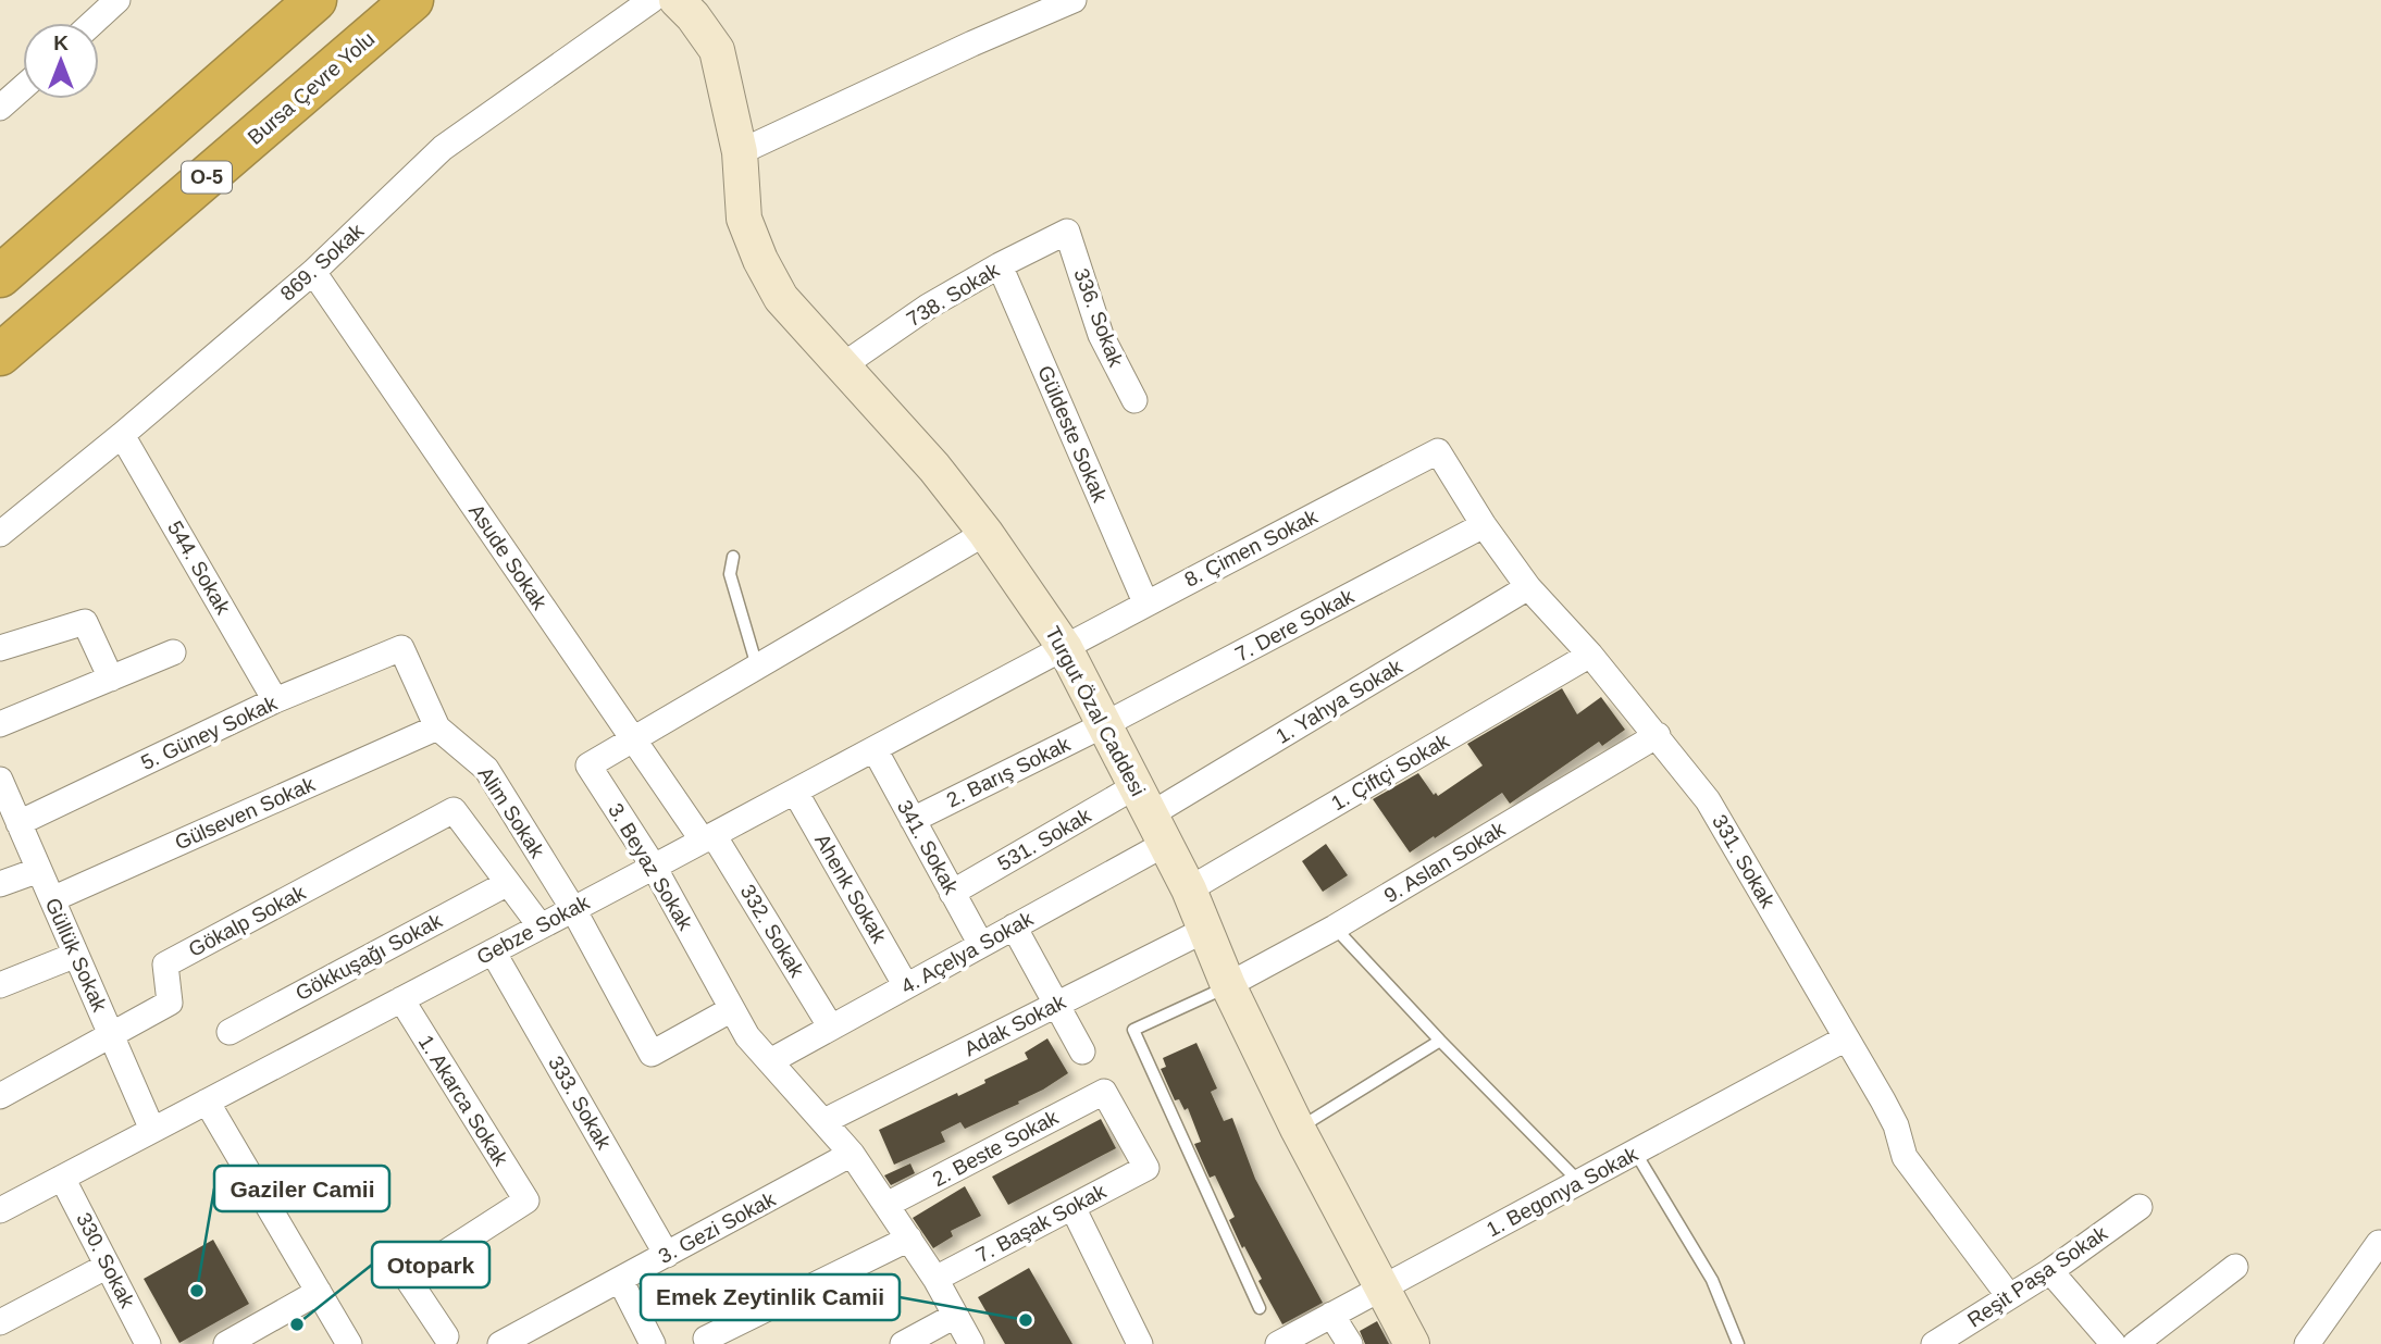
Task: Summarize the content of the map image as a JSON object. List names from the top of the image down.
{
  "streets": {
    "highway": ["Bursa Çevre Yolu", "O-5"],
    "street": [
      "869. Sokak",
      "738. Sokak",
      "336. Sokak",
      "Güldeste Sokak",
      "8. Çimen Sokak",
      "Asude Sokak",
      "544. Sokak",
      "7. Dere Sokak",
      "1. Yahya Sokak",
      "Turgut Özal Caddesi",
      "5. Güney Sokak",
      "2. Barış Sokak",
      "1. Çiftçi Sokak",
      "Alim Sokak",
      "Gülseven Sokak",
      "531. Sokak",
      "341. Sokak",
      "331. Sokak",
      "9. Aslan Sokak",
      "3. Beyaz Sokak",
      "Ahenk Sokak",
      "Gökalp Sokak",
      "Gebze Sokak",
      "332. Sokak",
      "4. Açelya Sokak",
      "Güllük Sokak",
      "Gökkuşağı Sokak",
      "Adak Sokak",
      "1. Akarca Sokak",
      "333. Sokak",
      "2. Beste Sokak",
      "1. Begonya Sokak",
      "7. Başak Sokak",
      "3. Gezi Sokak",
      "330. Sokak",
      "Reşit Paşa Sokak"
    ]
  },
  "crossings": [
    ["869. Sokak", "Asude Sokak"],
    ["869. Sokak", "544. Sokak"],
    ["738. Sokak", "336. Sokak"],
    ["738. Sokak", "Güldeste Sokak"],
    ["738. Sokak", "Turgut Özal Caddesi"],
    ["Güldeste Sokak", "8. Çimen Sokak"],
    ["8. Çimen Sokak", "Turgut Özal Caddesi"],
    ["8. Çimen Sokak", "331. Sokak"],
    ["8. Çimen Sokak", "Gebze Sokak"],
    ["Asude Sokak", "3. Beyaz Sokak"],
    ["Asude Sokak", "Gebze Sokak"],
    ["Asude Sokak", "332. Sokak"],
    ["544. Sokak", "5. Güney Sokak"],
    ["7. Dere Sokak", "Turgut Özal Caddesi"],
    ["7. Dere Sokak", "2. Barış Sokak"],
    ["7. Dere Sokak", "331. Sokak"],
    ["1. Yahya Sokak", "Turgut Özal Caddesi"],
    ["1. Yahya Sokak", "531. Sokak"],
    ["1. Yahya Sokak", "331. Sokak"],
    ["1. Yahya Sokak", "4. Açelya Sokak"],
    ["Turgut Özal Caddesi", "2. Barış Sokak"],
    ["Turgut Özal Caddesi", "1. Çiftçi Sokak"],
    ["Turgut Özal Caddesi", "531. Sokak"],
    ["Turgut Özal Caddesi", "9. Aslan Sokak"],
    ["Turgut Özal Caddesi", "3. Beyaz Sokak"],
    ["Turgut Özal Caddesi", "Gebze Sokak"],
    ["Turgut Özal Caddesi", "4. Açelya Sokak"],
    ["Turgut Özal Caddesi", "Adak Sokak"],
    ["Turgut Özal Caddesi", "1. Begonya Sokak"],
    ["5. Güney Sokak", "Alim Sokak"],
    ["5. Güney Sokak", "Gülseven Sokak"],
    ["5. Güney Sokak", "Güllük Sokak"],
    ["2. Barış Sokak", "341. Sokak"],
    ["1. Çiftçi Sokak", "331. Sokak"],
    ["Alim Sokak", "Gülseven Sokak"],
    ["Alim Sokak", "3. Beyaz Sokak"],
    ["Alim Sokak", "Gebze Sokak"],
    ["Gülseven Sokak", "Güllük Sokak"],
    ["531. Sokak", "341. Sokak"],
    ["531. Sokak", "4. Açelya Sokak"],
    ["341. Sokak", "Gebze Sokak"],
    ["341. Sokak", "4. Açelya Sokak"],
    ["331. Sokak", "9. Aslan Sokak"],
    ["331. Sokak", "1. Begonya Sokak"],
    ["331. Sokak", "Reşit Paşa Sokak"],
    ["3. Beyaz Sokak", "Gebze Sokak"],
    ["3. Beyaz Sokak", "4. Açelya Sokak"],
    ["3. Beyaz Sokak", "Adak Sokak"],
    ["3. Beyaz Sokak", "2. Beste Sokak"],
    ["3. Beyaz Sokak", "7. Başak Sokak"],
    ["3. Beyaz Sokak", "3. Gezi Sokak"],
    ["Ahenk Sokak", "Gebze Sokak"],
    ["Ahenk Sokak", "4. Açelya Sokak"],
    ["Gökalp Sokak", "Güllük Sokak"],
    ["Gökalp Sokak", "Gökkuşağı Sokak"],
    ["Gebze Sokak", "332. Sokak"],
    ["Gebze Sokak", "Güllük Sokak"],
    ["Gebze Sokak", "1. Akarca Sokak"],
    ["Gebze Sokak", "333. Sokak"],
    ["Gebze Sokak", "330. Sokak"],
    ["332. Sokak", "4. Açelya Sokak"],
    ["333. Sokak", "3. Gezi Sokak"],
    ["2. Beste Sokak", "7. Başak Sokak"]
  ],
  "places": ["Gaziler Camii", "Emek Zeytinlik Camii", "Otopark"],
  "north": "top"
}
